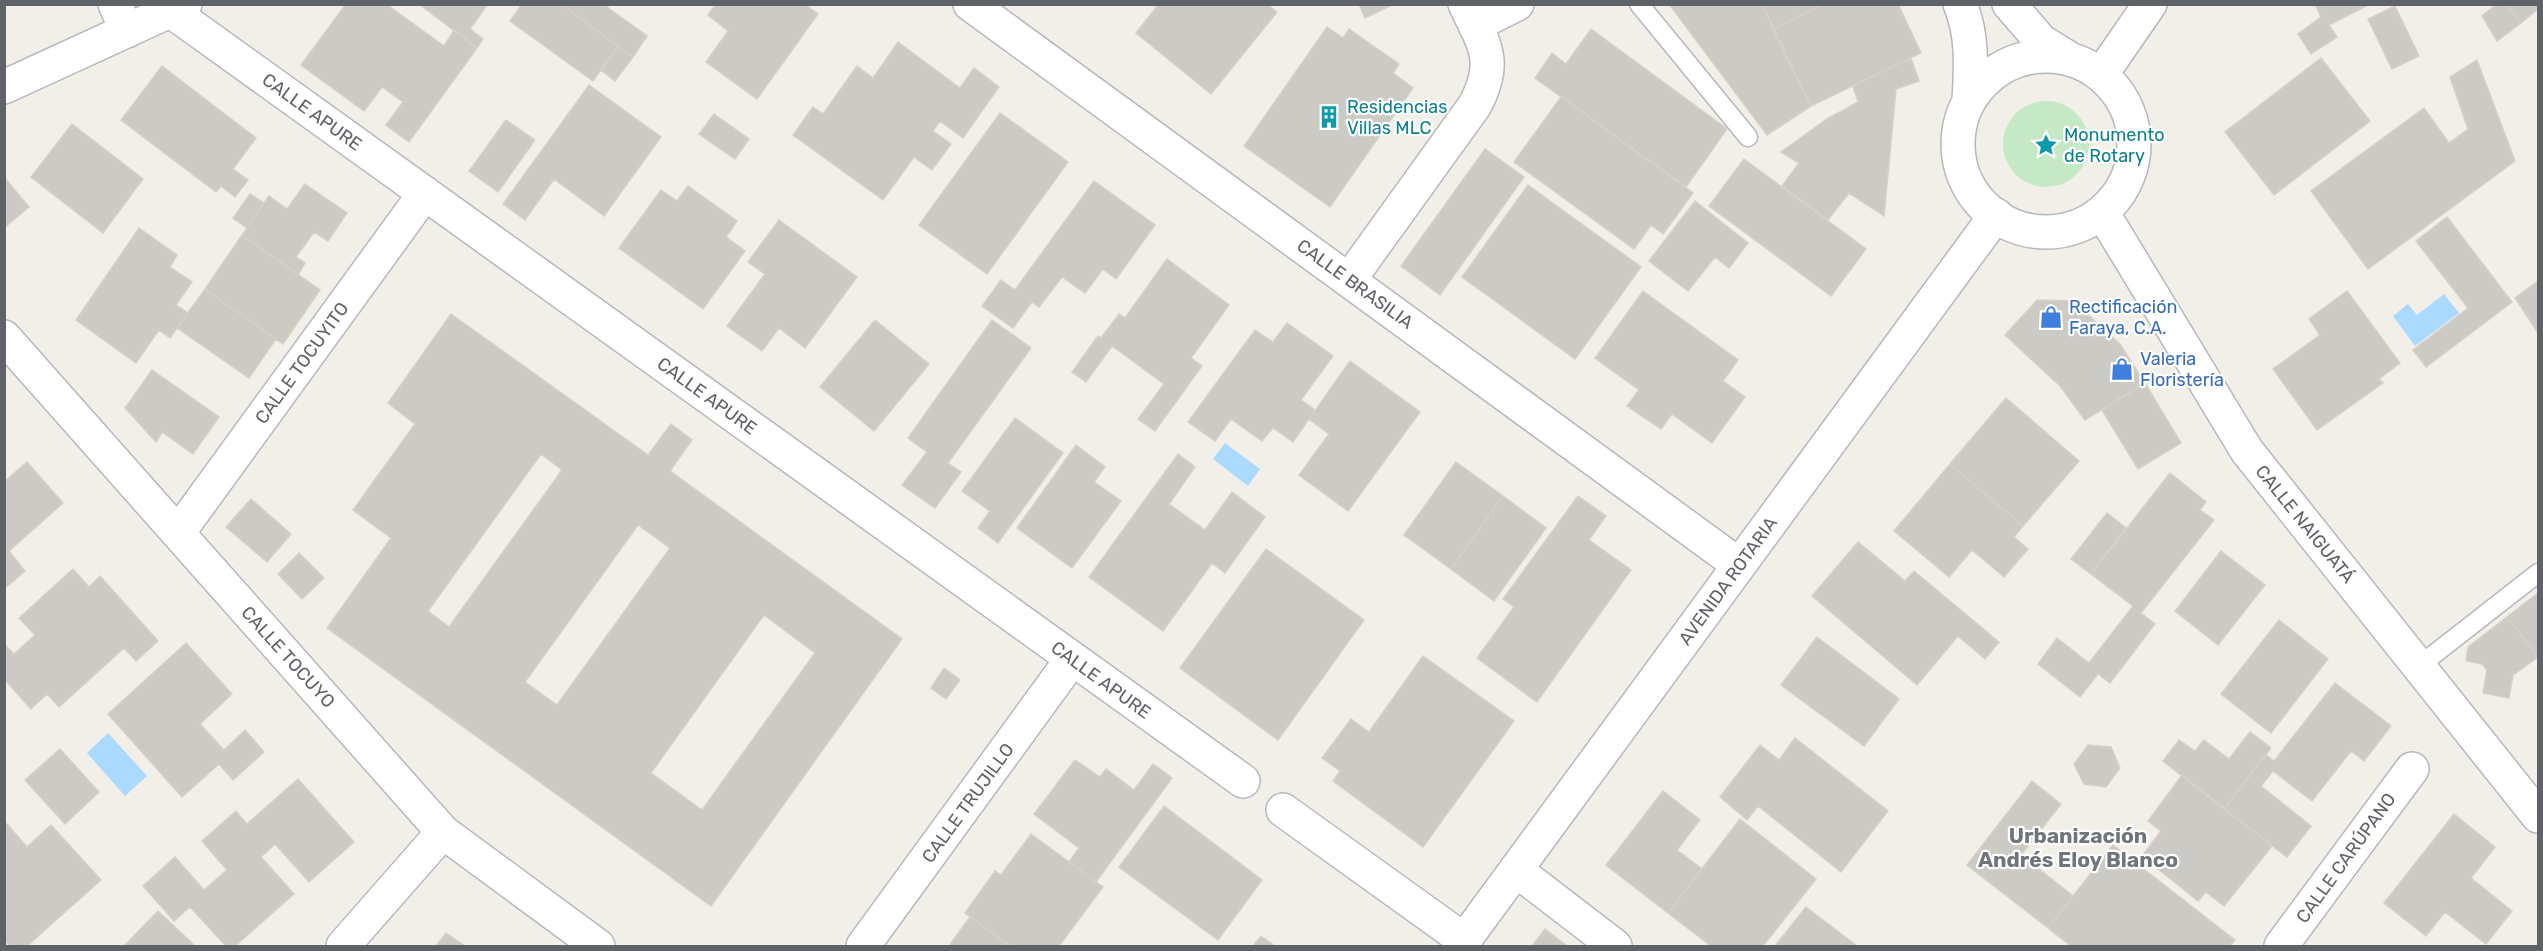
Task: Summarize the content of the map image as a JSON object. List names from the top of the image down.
{
  "streets": {
    "street": [
      "CALLE APURE",
      "CALLE BRASILIA",
      "CALLE TOCUYITO",
      "CALLE NAIGUATÁ",
      "AVENIDA ROTARIA",
      "CALLE TOCUYO",
      "CALLE TRUJILLO",
      "CALLE CARÚPANO"
    ]
  },
  "crossings": [
    ["CALLE APURE", "CALLE TOCUYITO"],
    ["CALLE APURE", "CALLE TRUJILLO"],
    ["CALLE BRASILIA", "AVENIDA ROTARIA"],
    ["CALLE TOCUYITO", "CALLE TOCUYO"],
    ["CALLE NAIGUATÁ", "AVENIDA ROTARIA"]
  ],
  "districts": ["Urbanización Andrés Eloy Blanco"],
  "places": {
    "building": ["Residencias Villas MLC"],
    "place": ["Monumento de Rotary"],
    "shop": ["Rectificación Faraya, C.A.", "Valeria Floristería"]
  }
}
